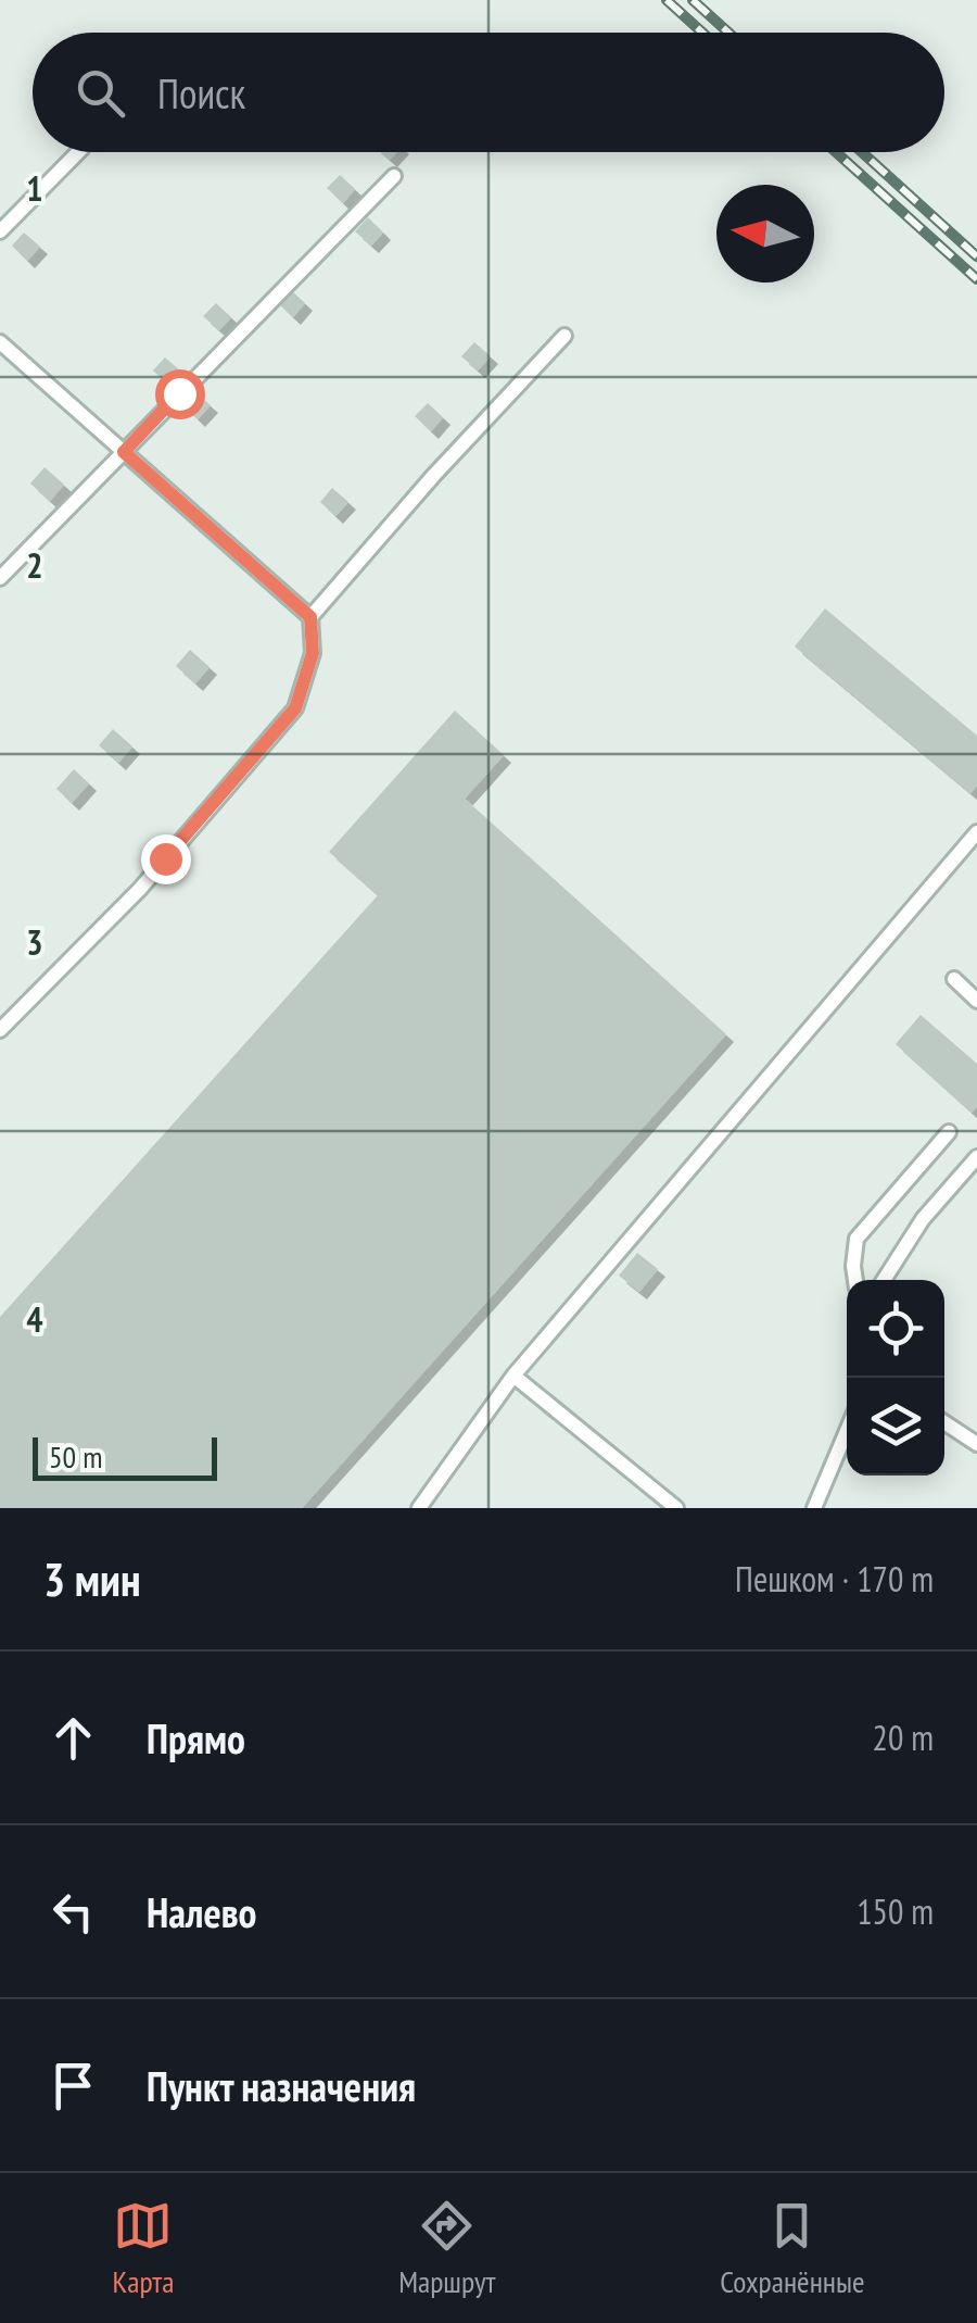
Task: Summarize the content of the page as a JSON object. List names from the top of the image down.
{
  "scale_bar": "50 m",
  "north": "left",
  "page": {
    "search": "Поиск",
    "scale": "50 m",
    "heading": ["3 мин", "Пешком · 170 m"],
    "list": [
      ["Прямо", "20 m"],
      ["Налево", "150 m"],
      "Пункт назначения"
    ],
    "nav": ["Карта", "Маршрут", "Сохранённые"]
  },
  "grid": {
    "rows": [
      "1",
      "2",
      "3",
      "4"
    ]
  }
}
